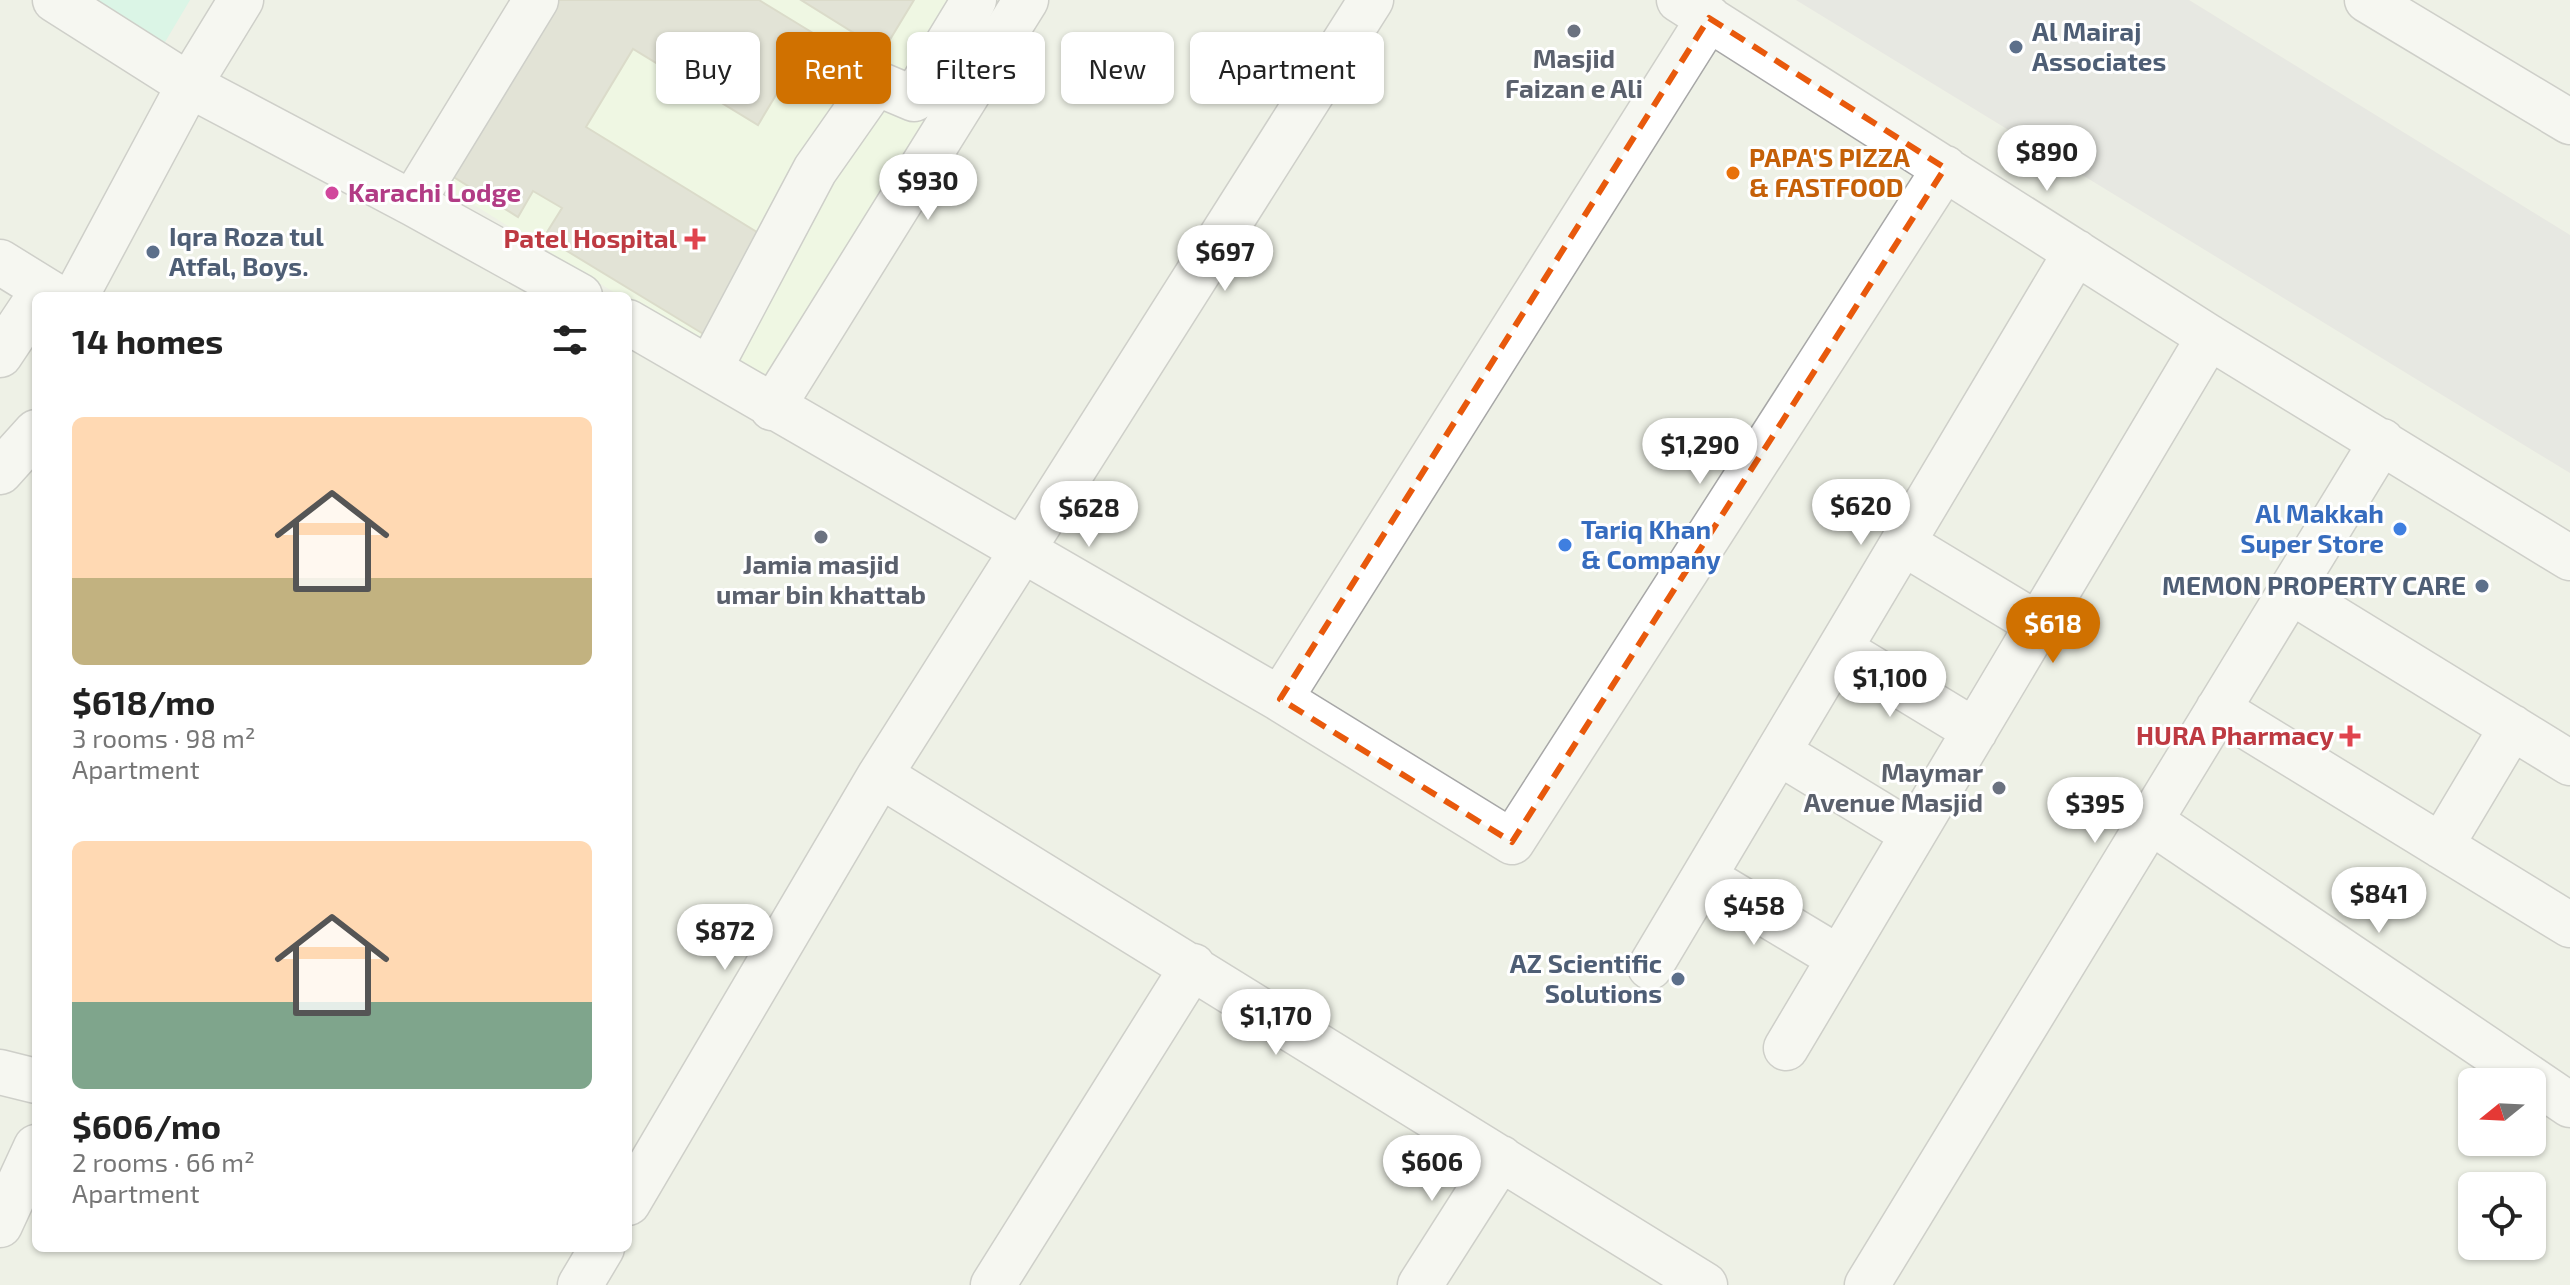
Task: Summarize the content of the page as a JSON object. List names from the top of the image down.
{
  "places": {
    "other": [
      "Masjid Faizan e Ali",
      "Al Mairaj Associates",
      "PAPA'S PIZZA & FASTFOOD",
      "Karachi Lodge",
      "Iqra Roza tul Atfal, Boys.",
      "Al Makkah Super Store",
      "Jamia masjid umar bin khattab",
      "Tariq Khan & Company",
      "MEMON PROPERTY CARE",
      "Maymar Avenue Masjid",
      "AZ Scientific Solutions"
    ],
    "health": ["Patel Hospital", "HURA Pharmacy"]
  },
  "north": "left",
  "page": {
    "chip": [
      "Buy",
      "Rent",
      "Filters",
      "New",
      "Apartment"
    ],
    "price": [
      "$890",
      "$930",
      "$697",
      "$1,290",
      "$620",
      "$628",
      "$618",
      "$1,100",
      "$395",
      "$841",
      "$458",
      "$872",
      "$1,170",
      "$606"
    ],
    "heading": "14 homes",
    "list": [
      {
        "name": "$618/mo",
        "note": "3 rooms · 98 m² · Apartment"
      },
      {
        "name": "$606/mo",
        "note": "2 rooms · 66 m² · Apartment"
      }
    ]
  }
}
